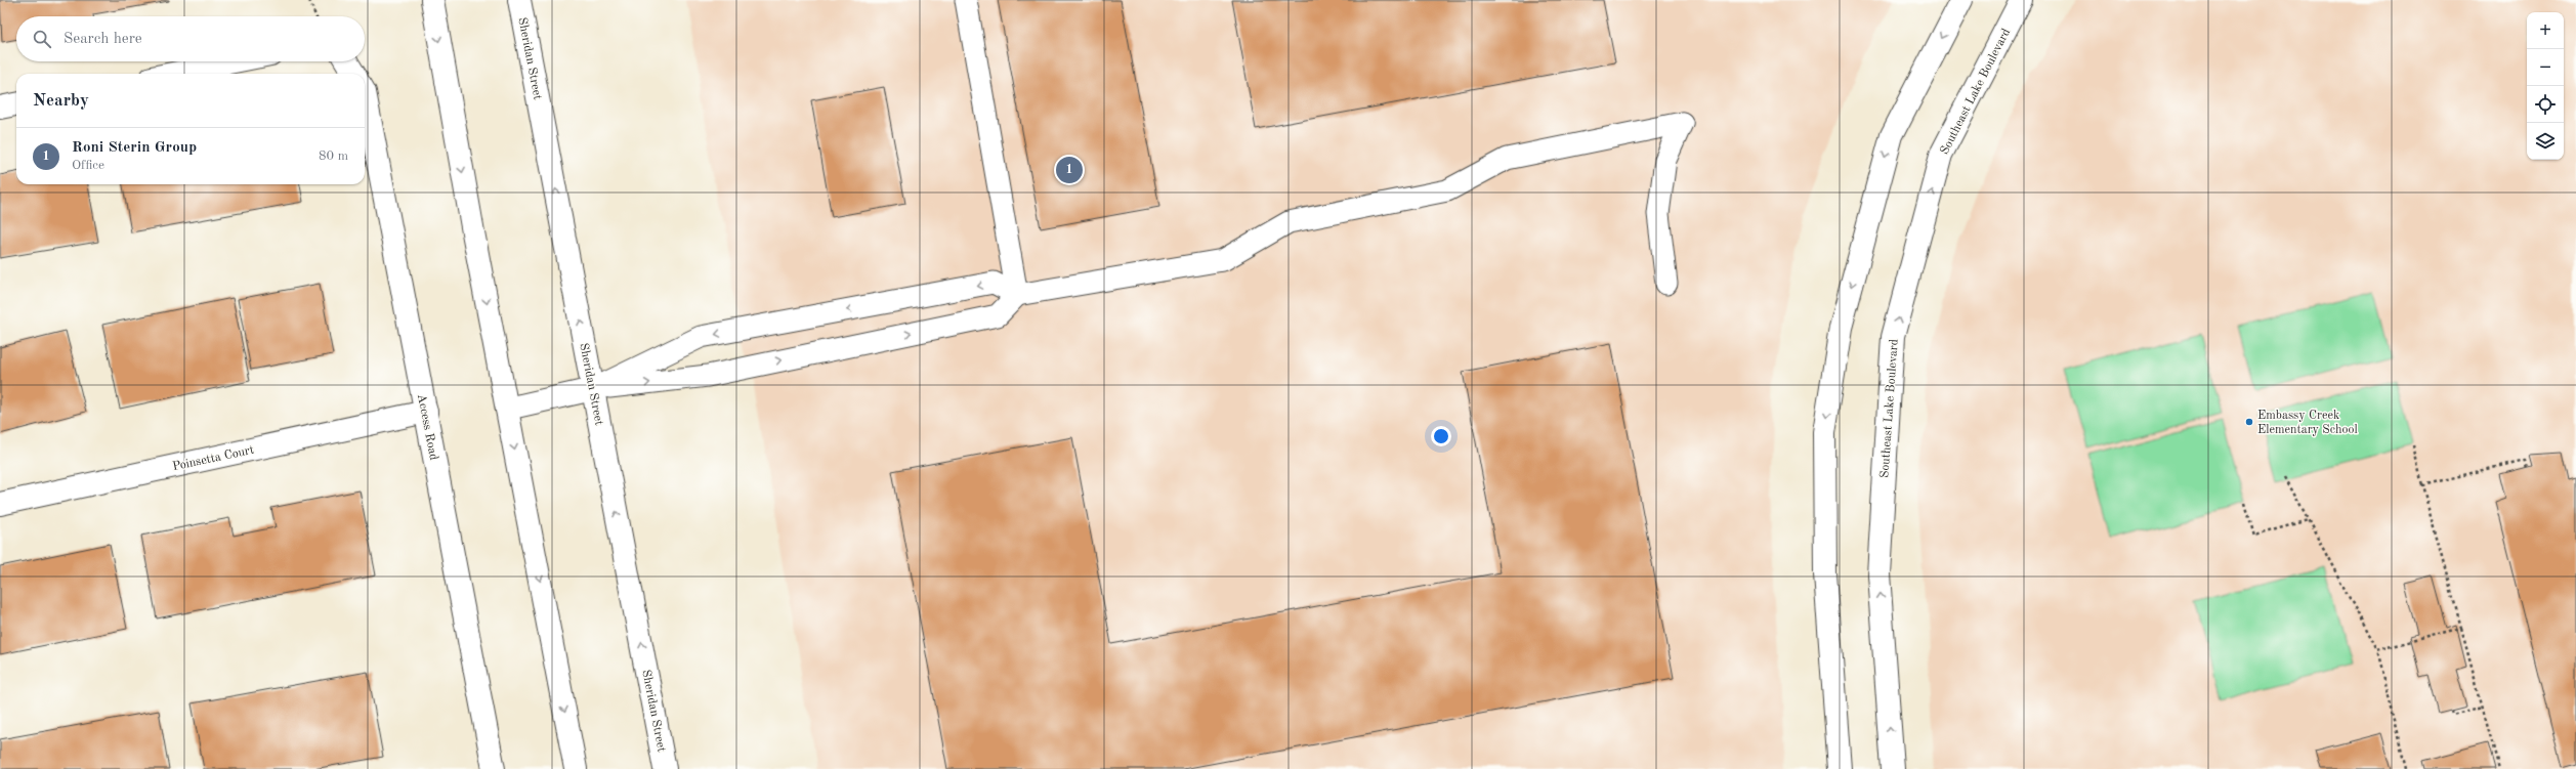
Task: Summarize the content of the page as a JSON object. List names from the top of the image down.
{
  "streets": {
    "street": [
      "Sheridan Street",
      "Southeast Lake Boulevard",
      "Access Road",
      "Poinsetta Court"
    ]
  },
  "crossings": [
    ["Access Road", "Poinsetta Court"]
  ],
  "places": ["Embassy Creek Elementary School"],
  "page": {
    "map_buttons": ["+", "−"],
    "search": "Search here",
    "heading": "Nearby",
    "list": [
      {
        "mark": "1",
        "name": "Roni Sterin Group",
        "note": "Office",
        "value": "80 m"
      }
    ],
    "pins": "1"
  }
}
